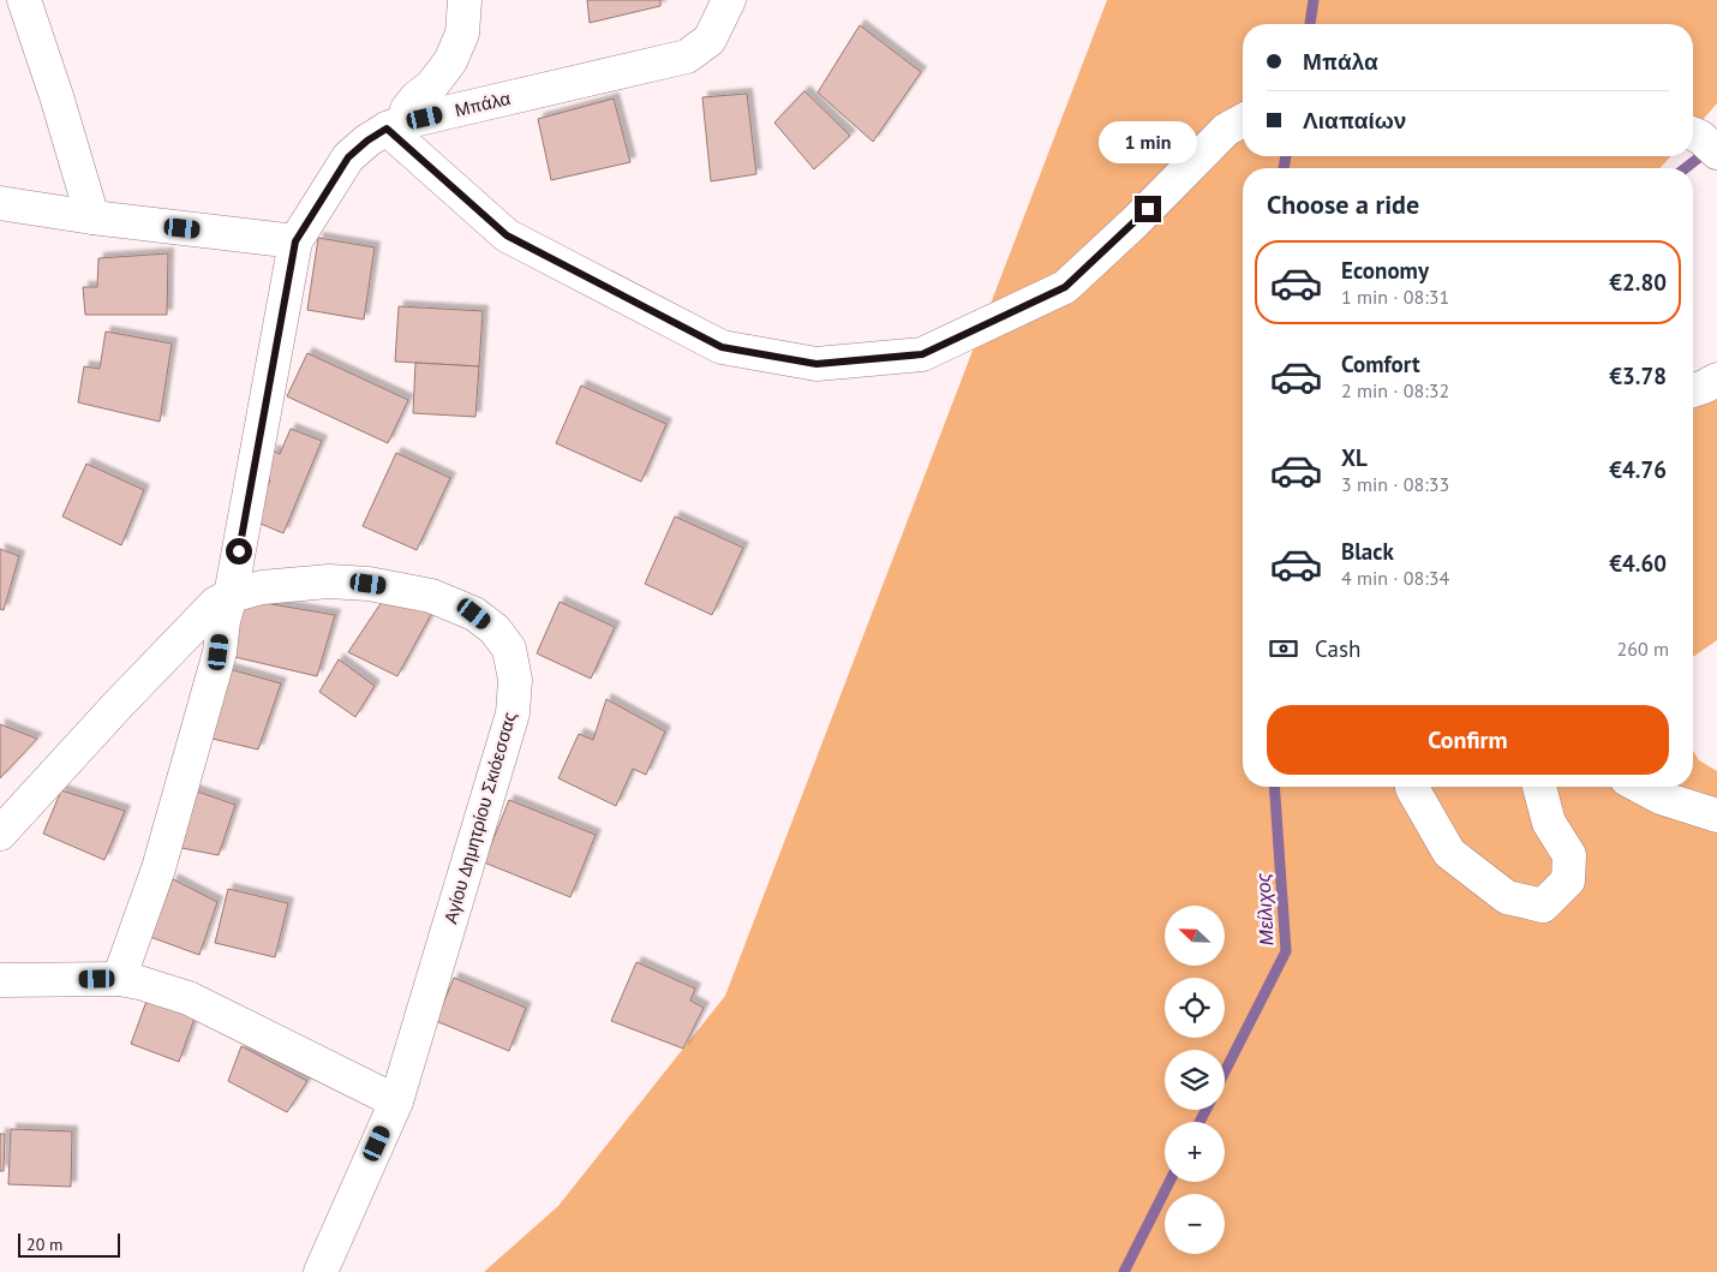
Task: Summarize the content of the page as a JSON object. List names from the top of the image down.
{
  "streets": {
    "street": ["Μπάλα", "Αγίου Δημητρίου Σκιόεσσας"]
  },
  "crossings": [
    ["Μπάλα", "Αγίου Δημητρίου Σκιόεσσας"]
  ],
  "water": ["Μείλιχος"],
  "scale_bar": "20 m",
  "north": "top left",
  "page": {
    "banner": ["Μπάλα", "Λιαπαίων"],
    "bubble": "1 min",
    "heading": "Choose a ride",
    "list": [
      {
        "name": "Economy",
        "note": "1 min · 08:31",
        "value": "€2.80"
      },
      {
        "name": "Comfort",
        "note": "2 min · 08:32",
        "value": "€3.78"
      },
      {
        "name": "XL",
        "note": "3 min · 08:33",
        "value": "€4.76"
      },
      {
        "name": "Black",
        "note": "4 min · 08:34",
        "value": "€4.60"
      }
    ],
    "pay": ["Cash", "260 m"],
    "buttons": "Confirm",
    "map_buttons": ["+", "−"],
    "scale": "20 m"
  }
}
